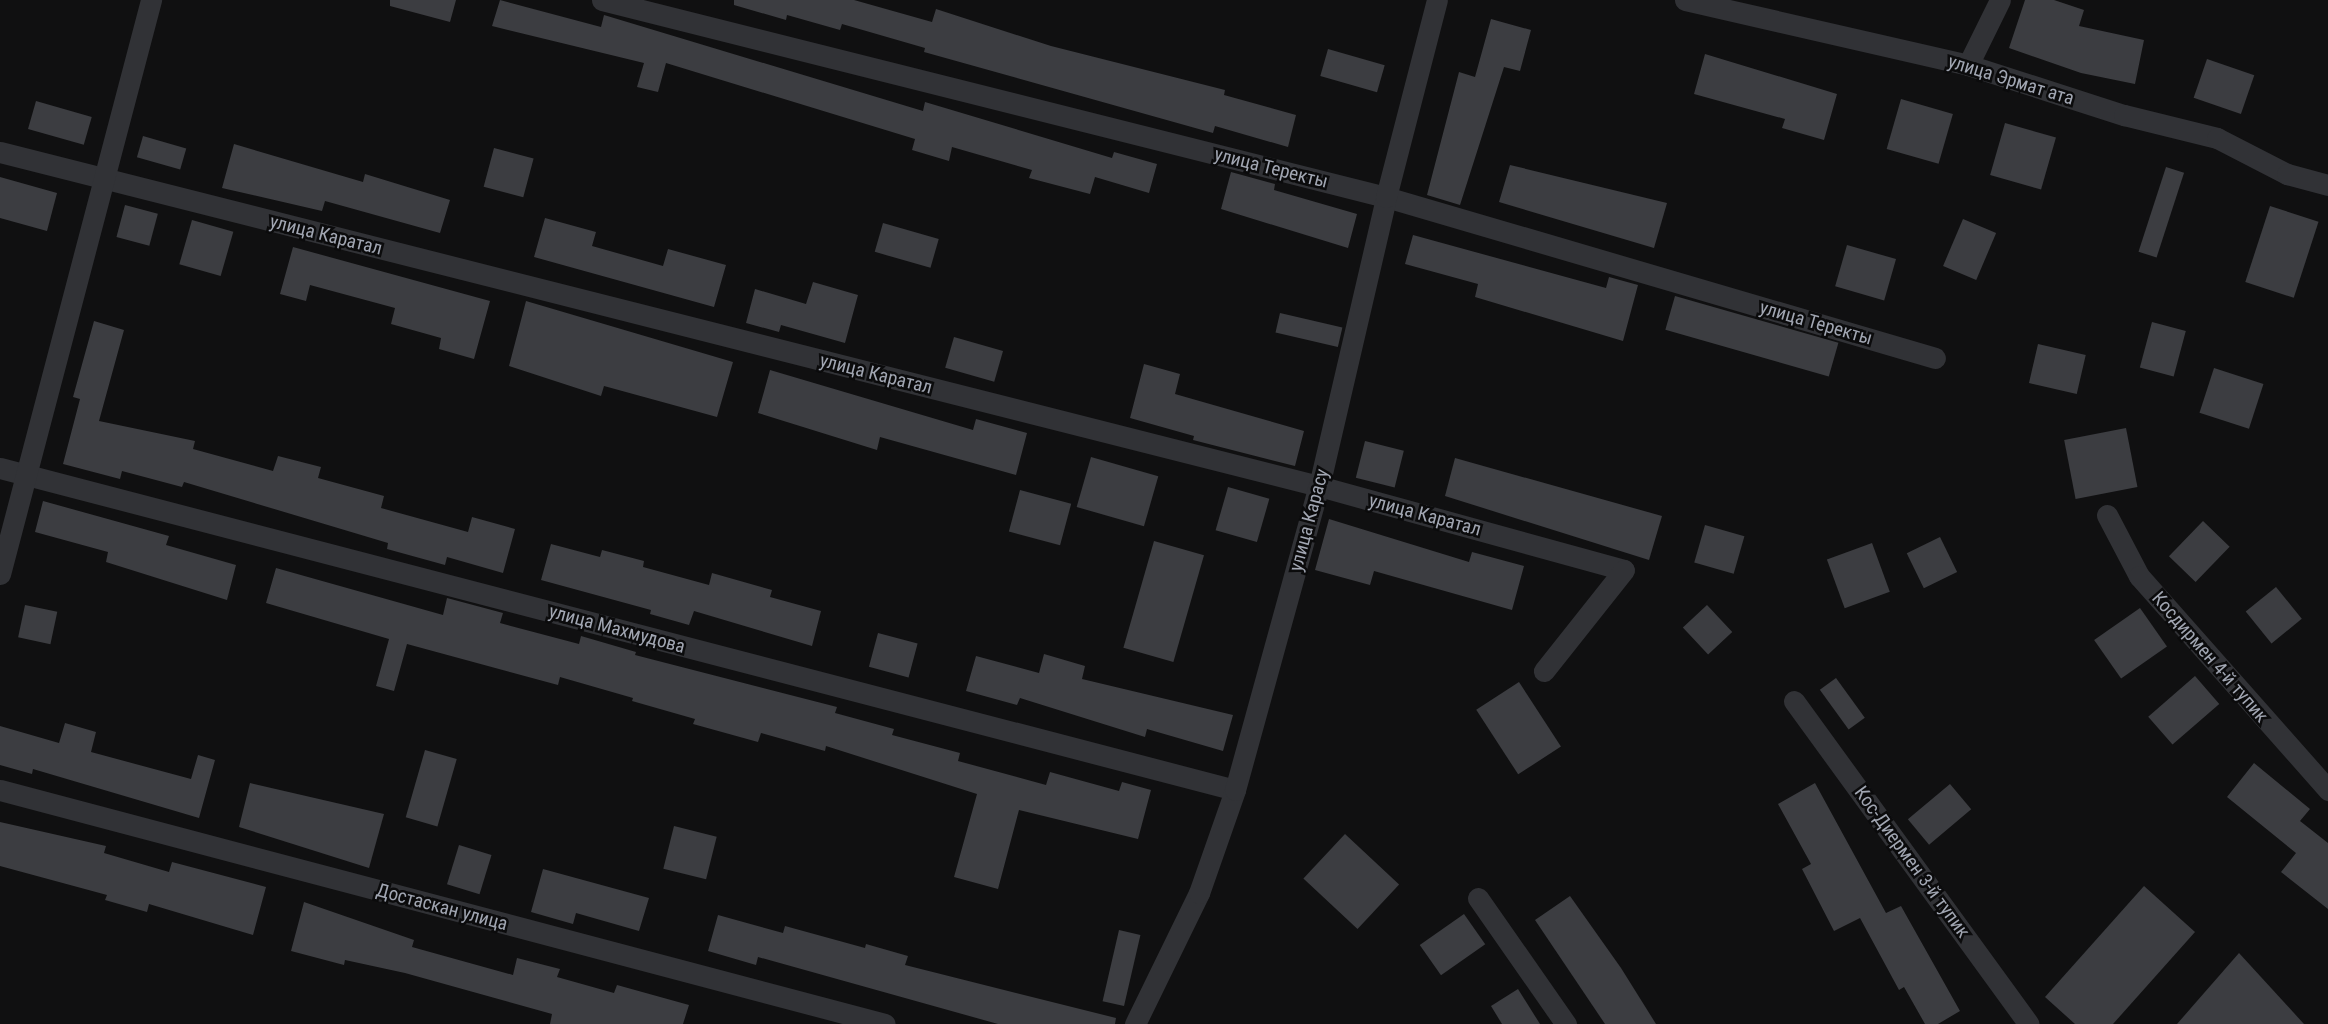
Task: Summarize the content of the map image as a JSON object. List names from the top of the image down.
{
  "streets": {
    "street": [
      "улица Эрмат ата",
      "улица Теректы",
      "улица Каратал",
      "улица Карасу",
      "улица Махмудова",
      "Косдирмен 4-й тупик",
      "Кос-Диермен 3-й тупик",
      "Достаскан улица"
    ]
  },
  "crossings": [
    ["улица Теректы", "улица Карасу"],
    ["улица Каратал", "улица Карасу"],
    ["улица Карасу", "улица Махмудова"]
  ]
}
